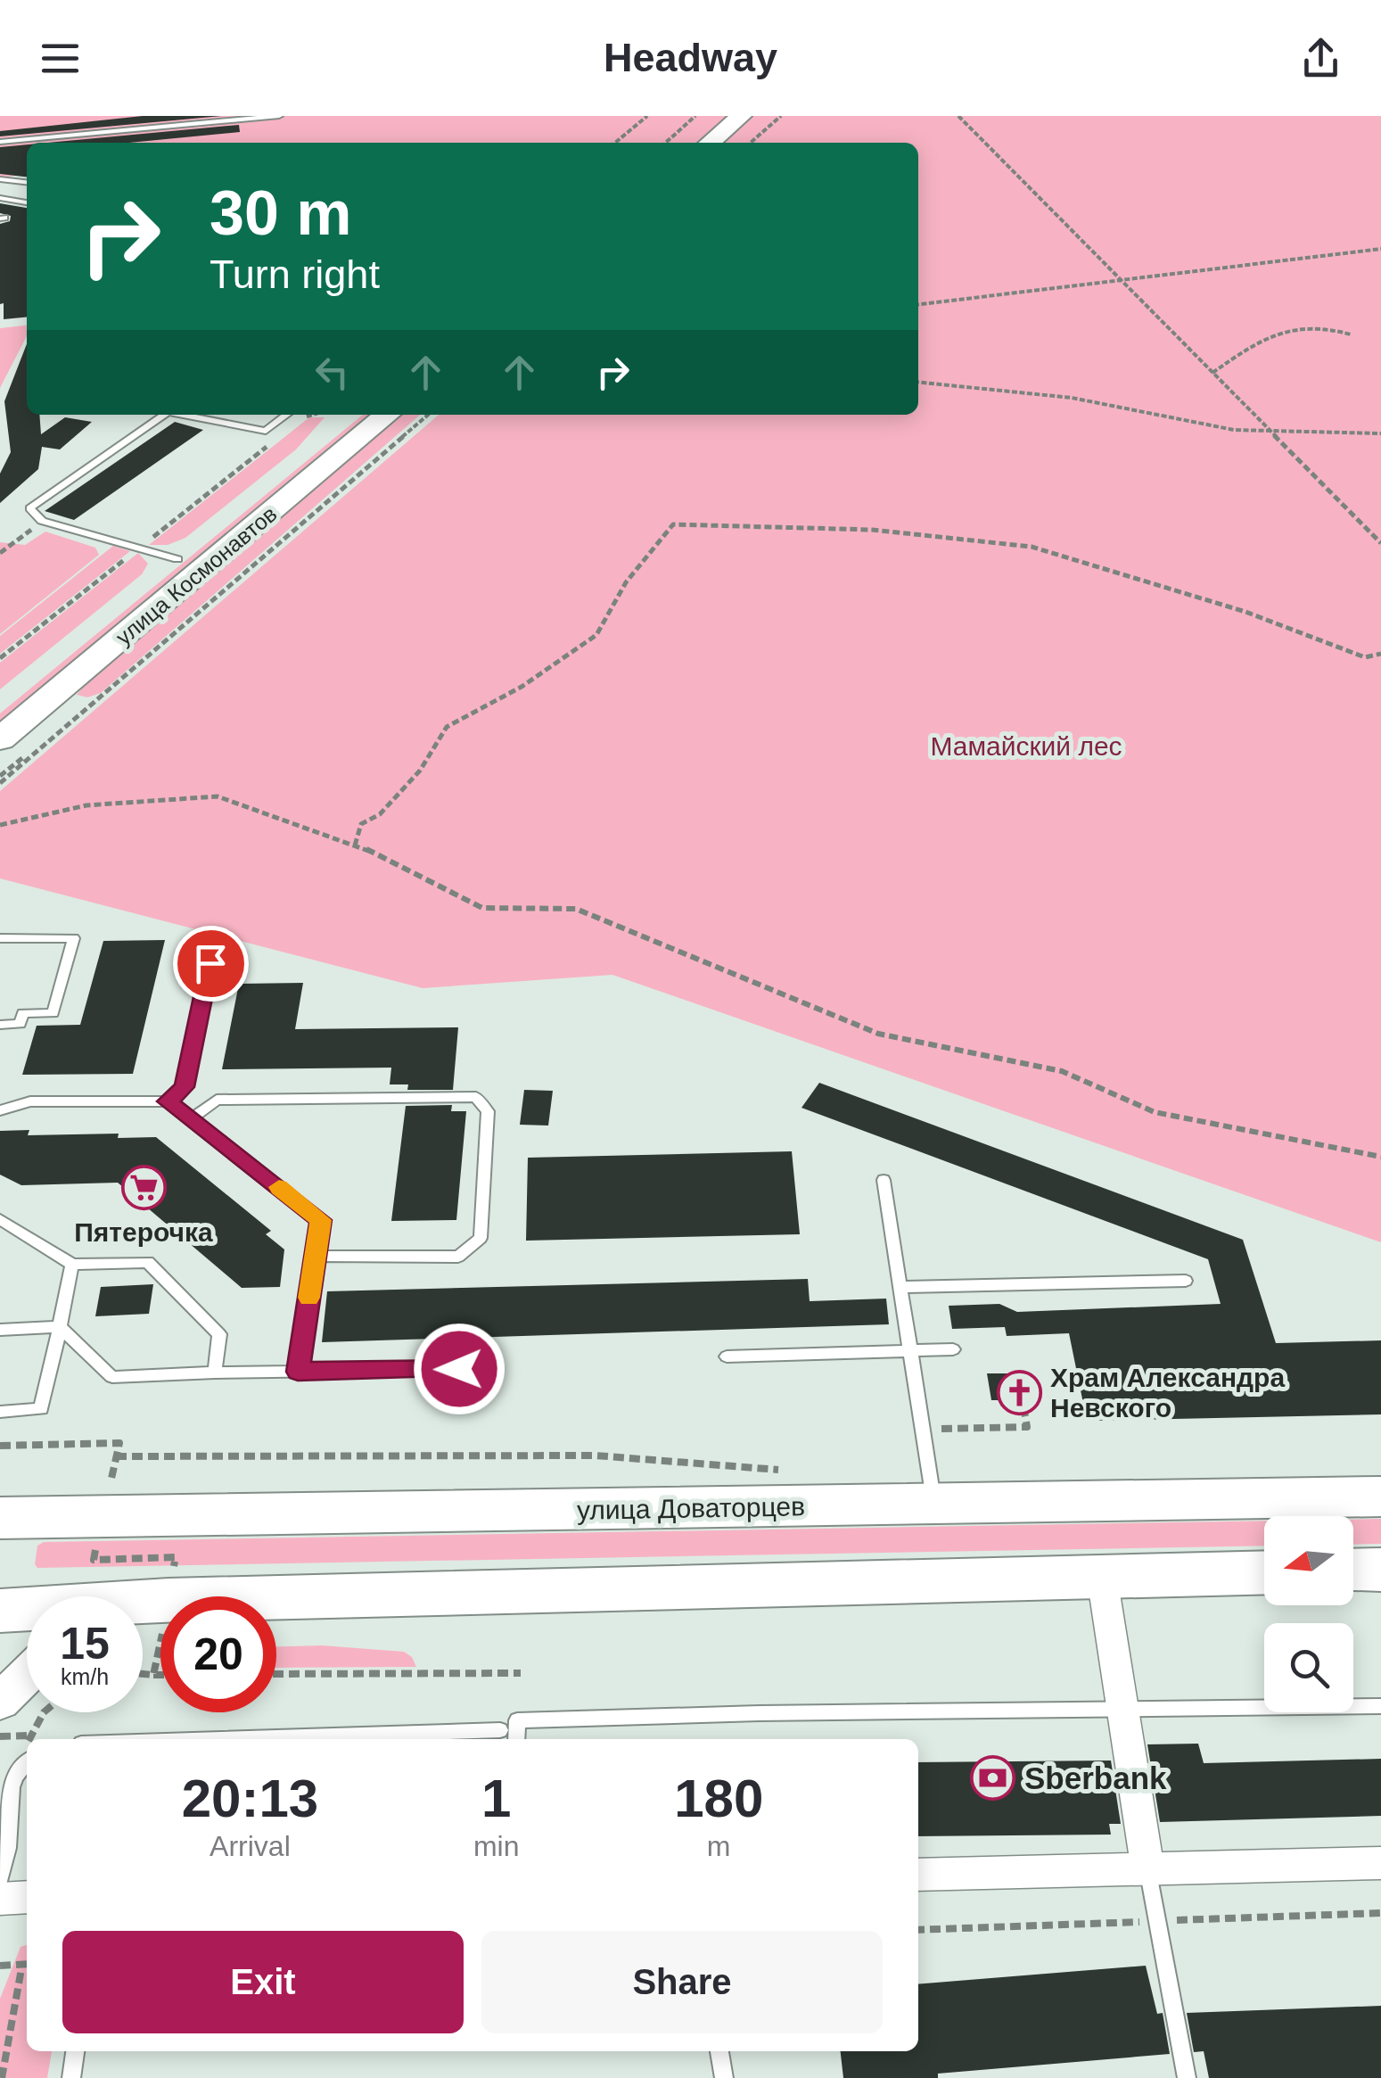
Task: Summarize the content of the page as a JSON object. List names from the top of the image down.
{
  "streets": {
    "main road": ["улица Космонавтов", "улица Доваторцев"]
  },
  "parks": ["Мамайский лес"],
  "places": {
    "supermarket": ["Пятерочка"],
    "church": ["Храм Александра Невского"],
    "bank": ["Sberbank"]
  },
  "north": "left",
  "page": {
    "header": "Headway",
    "turn": ["30 m", "Turn right"],
    "speed": "15 km/h",
    "limit": "20",
    "eta": [
      "20:13",
      "Arrival",
      "1",
      "min",
      "180",
      "m"
    ],
    "buttons": ["Exit", "Share"]
  }
}
